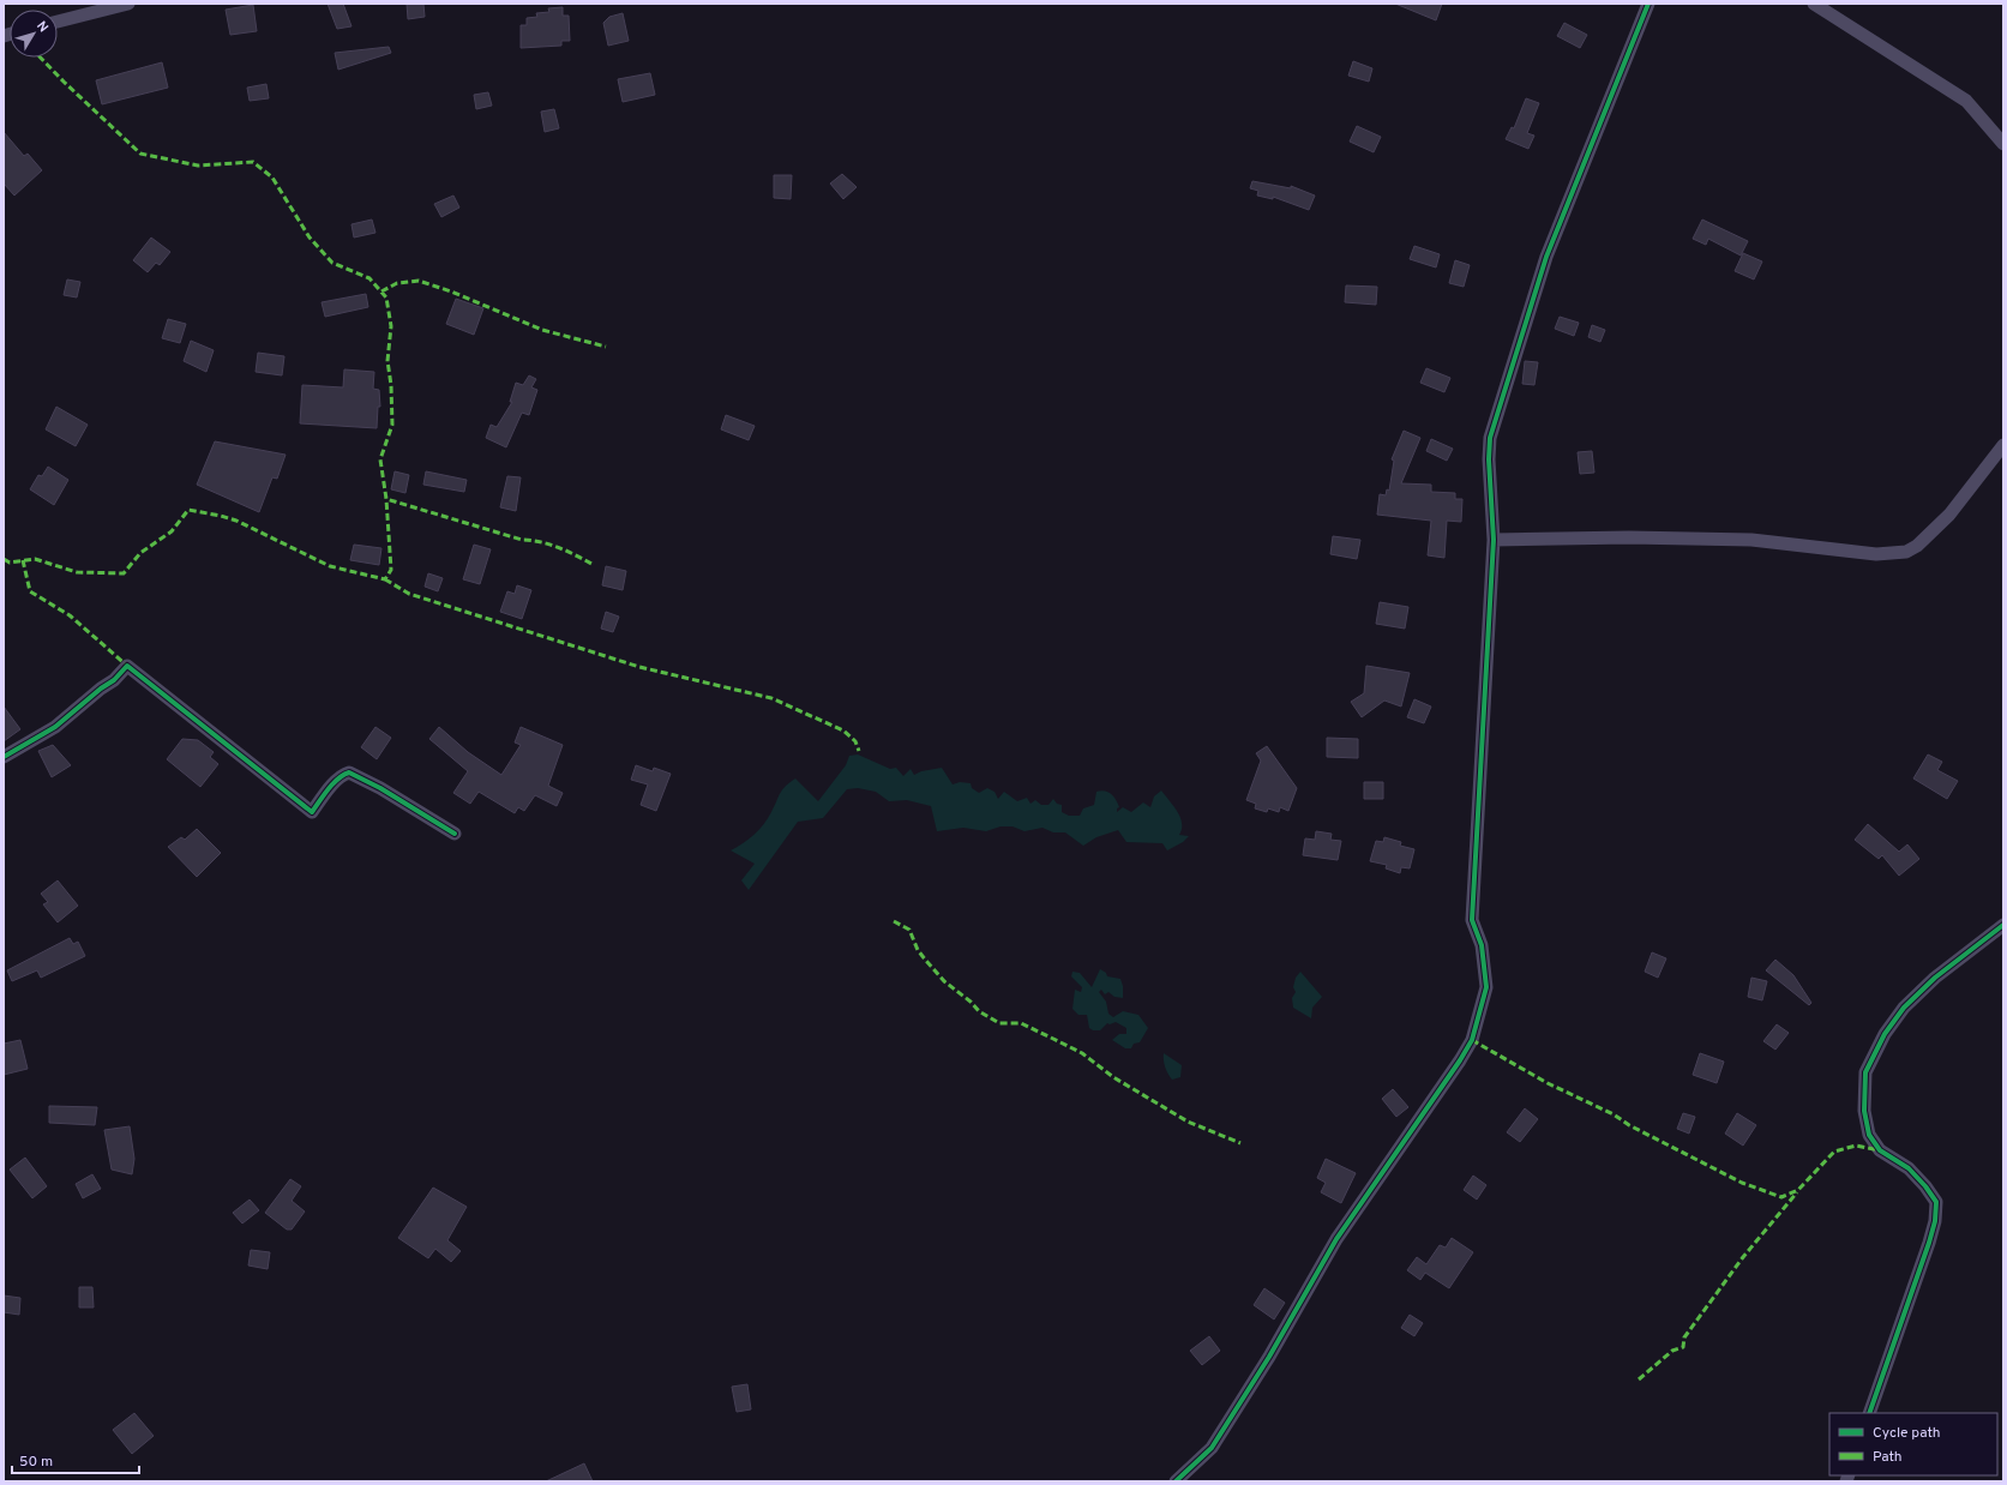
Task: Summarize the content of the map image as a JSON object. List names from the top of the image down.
{
  "legend": ["Cycle path", "Path"],
  "scale_bar": "50 m",
  "north": "top right"
}
